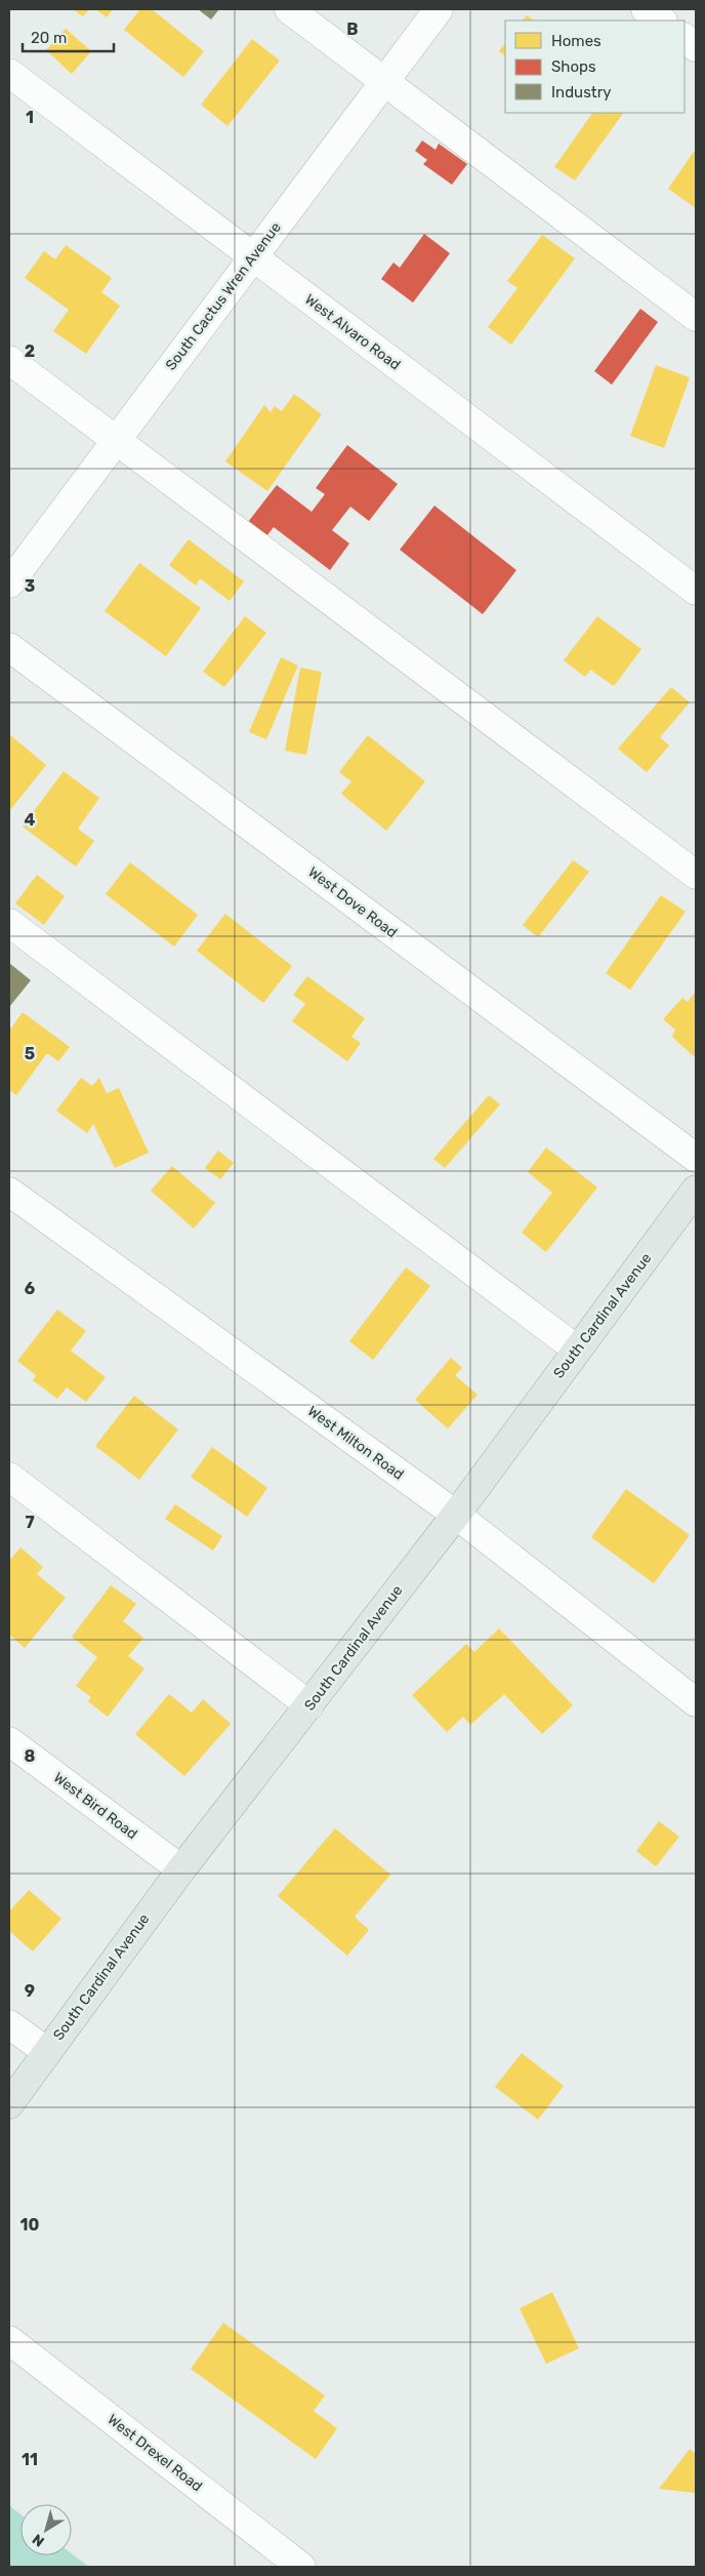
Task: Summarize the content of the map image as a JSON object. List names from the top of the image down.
{
  "streets": {
    "main road": ["South Cardinal Avenue"],
    "street": [
      "South Cactus Wren Avenue",
      "West Alvaro Road",
      "West Dove Road",
      "West Milton Road",
      "West Bird Road",
      "West Drexel Road"
    ]
  },
  "crossings": [
    ["South Cactus Wren Avenue", "West Alvaro Road"],
    ["South Cardinal Avenue", "West Milton Road"],
    ["South Cardinal Avenue", "West Bird Road"]
  ],
  "legend": ["Homes", "Shops", "Industry"],
  "scale_bar": "20 m",
  "north": "bottom left",
  "grid": {
    "columns": ["B"],
    "rows": [
      "1",
      "2",
      "3",
      "4",
      "5",
      "6",
      "7",
      "8",
      "9",
      "10",
      "11"
    ]
  }
}
